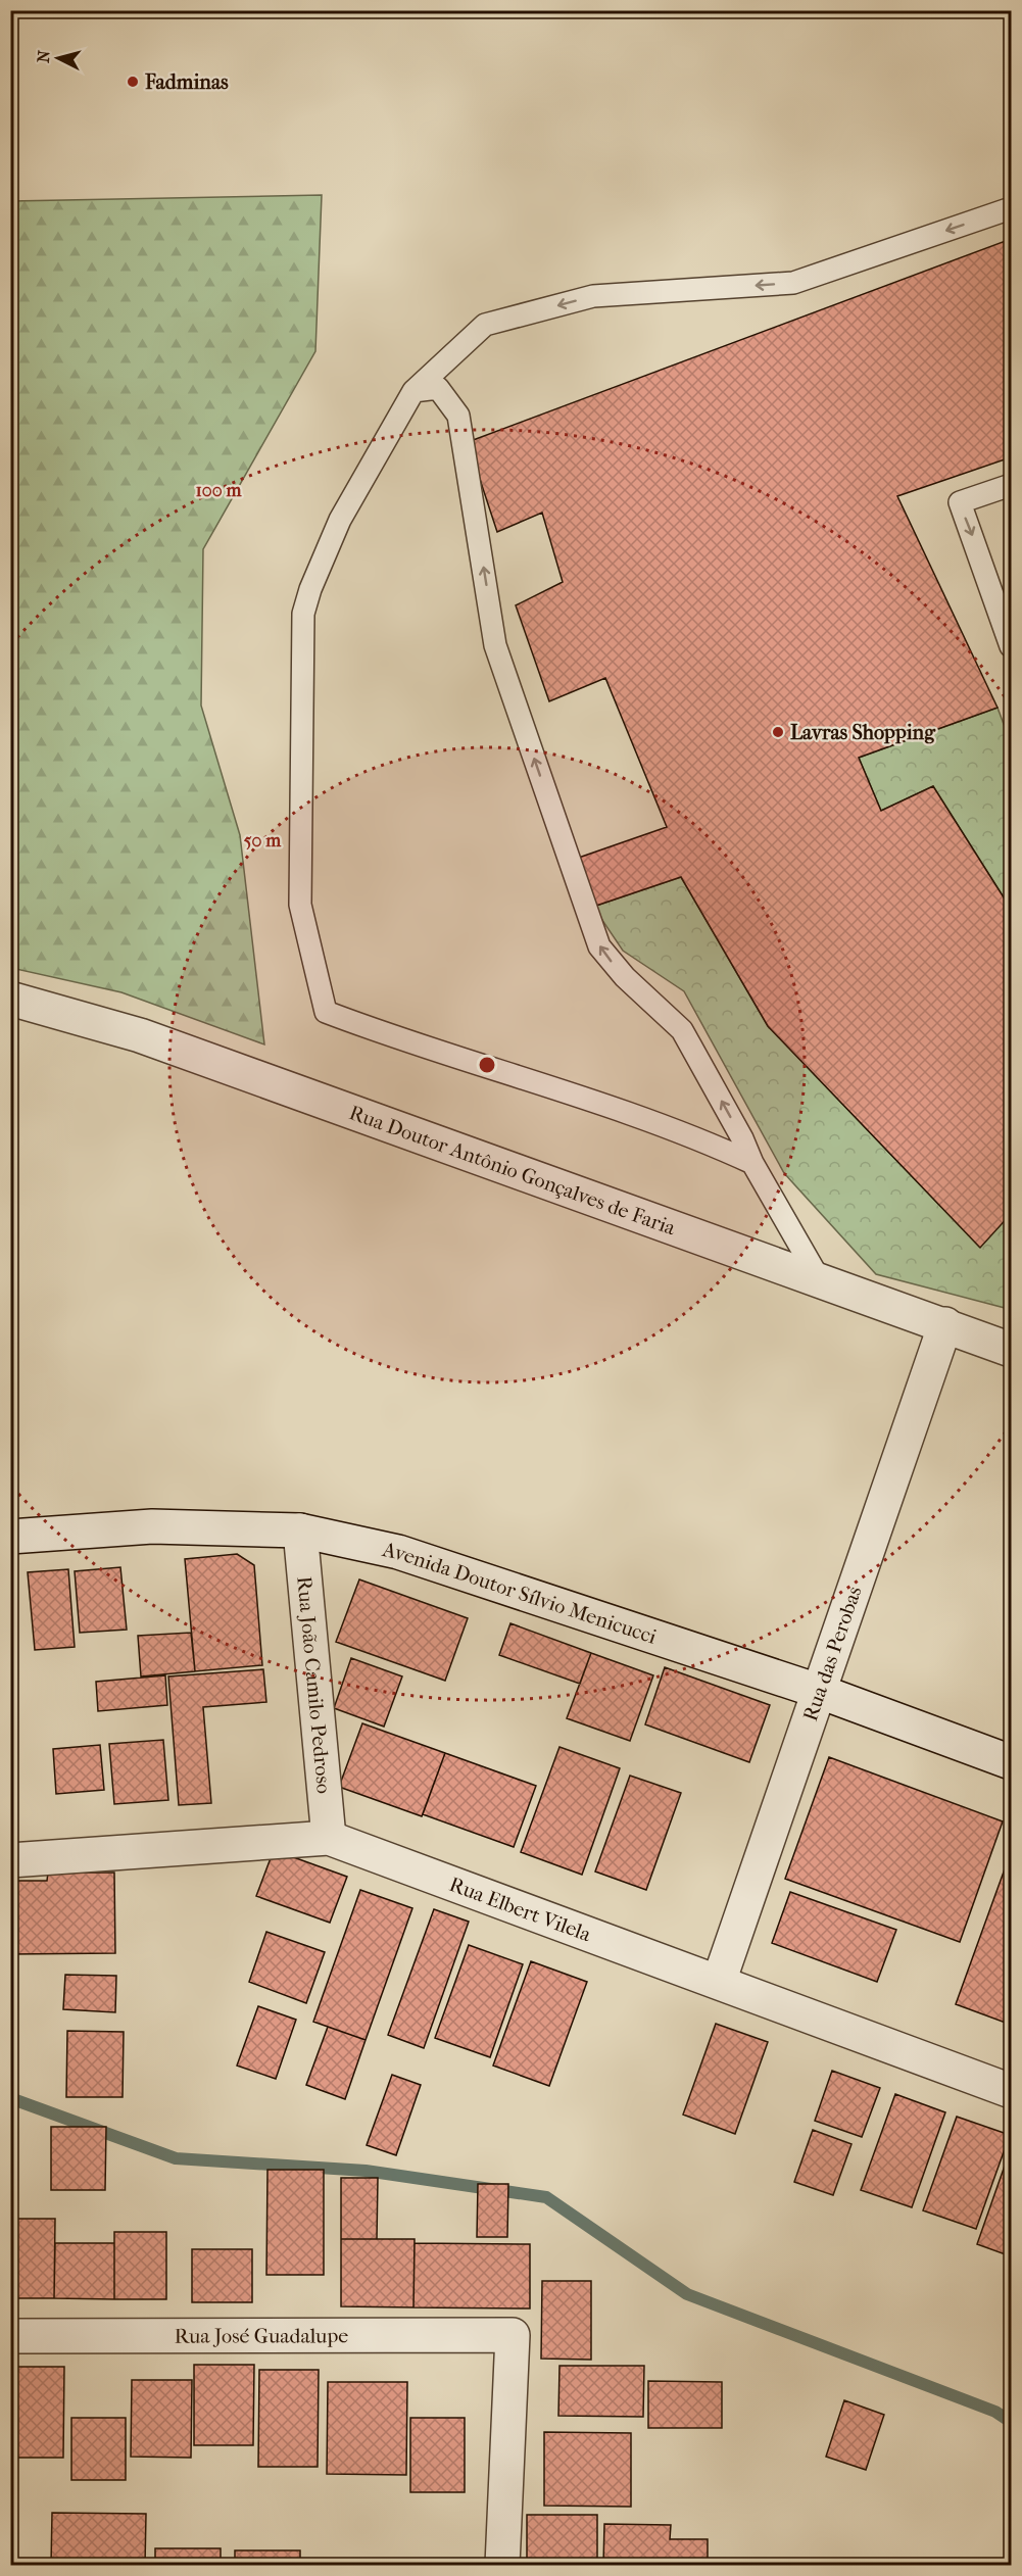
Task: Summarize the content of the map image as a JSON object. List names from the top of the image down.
{
  "streets": {
    "street": [
      "Rua Doutor Antônio Gonçalves de Faria",
      "Avenida Doutor Sílvio Menicucci",
      "Rua das Perobas",
      "Rua João Camilo Pedroso",
      "Rua Elbert Vilela",
      "Rua José Guadalupe"
    ]
  },
  "crossings": [
    ["Rua Doutor Antônio Gonçalves de Faria", "Rua das Perobas"],
    ["Avenida Doutor Sílvio Menicucci", "Rua das Perobas"],
    ["Avenida Doutor Sílvio Menicucci", "Rua João Camilo Pedroso"],
    ["Rua das Perobas", "Rua Elbert Vilela"],
    ["Rua João Camilo Pedroso", "Rua Elbert Vilela"]
  ],
  "places": ["Fadminas", "Lavras Shopping"],
  "north": "left",
  "rings": ["100 m", "50 m"]
}
